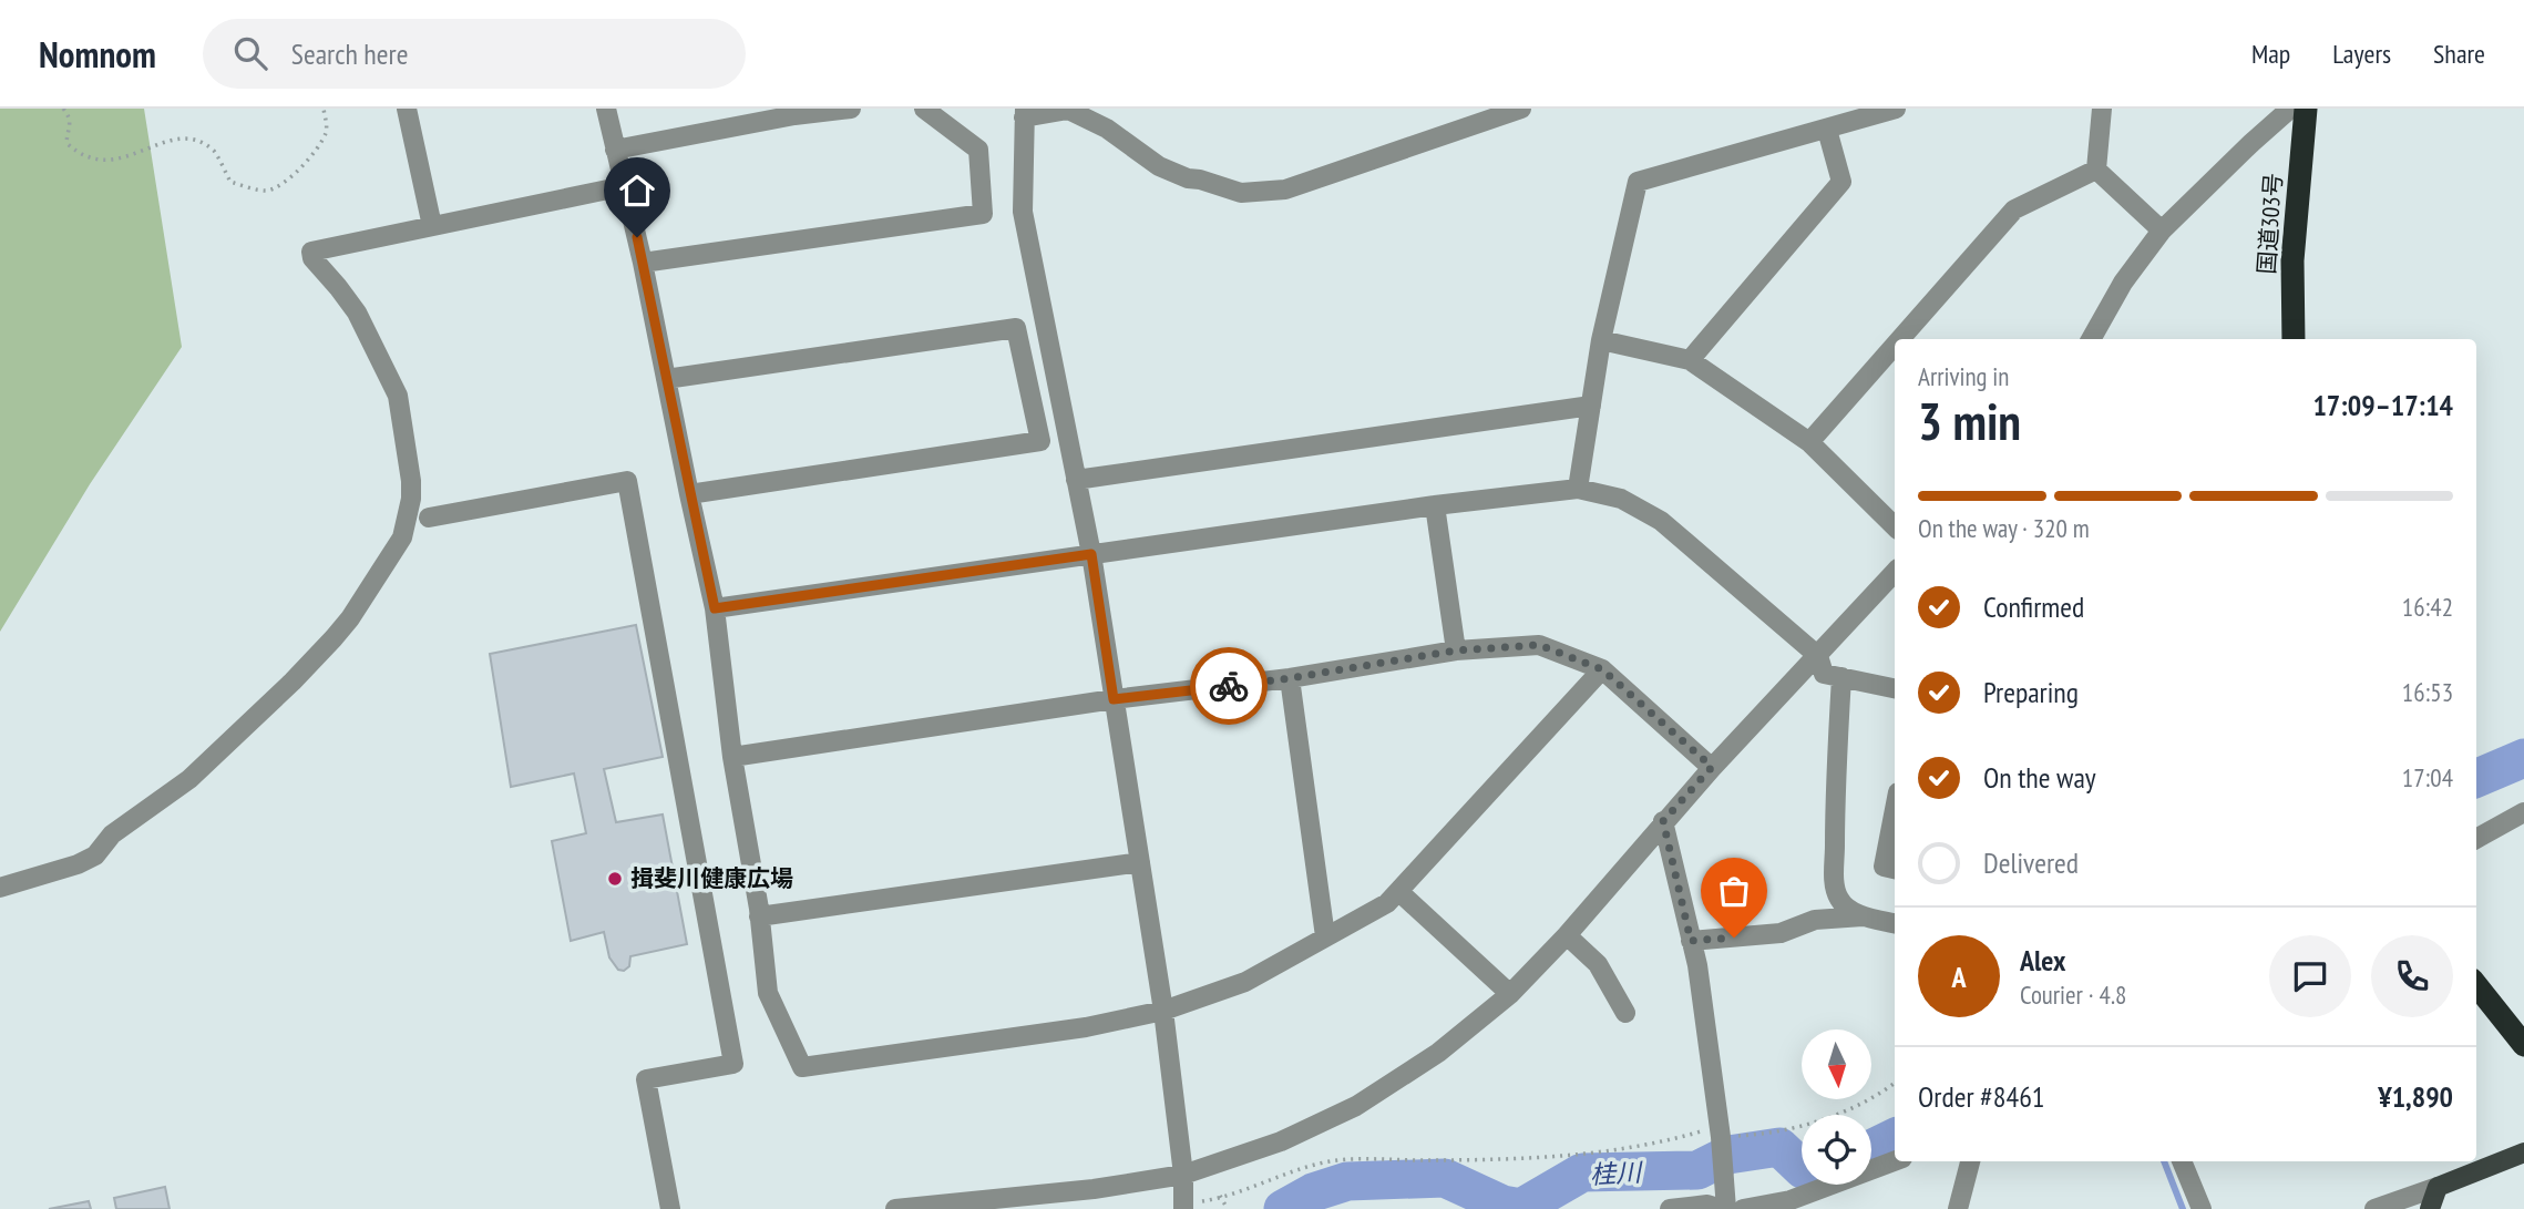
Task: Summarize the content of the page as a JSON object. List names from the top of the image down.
{
  "streets": {
    "highway": ["国道303号"]
  },
  "water": ["桂川"],
  "places": ["揖斐川健康広場"],
  "north": "bottom",
  "page": {
    "header": "Nomnom",
    "search": "Search here",
    "nav": ["Map", "Layers", "Share"],
    "heading": ["3 min", "Arriving in", "17:09–17:14"],
    "panel": [
      "Alex",
      "Courier · 4.8",
      "Order #8461",
      "¥1,890"
    ],
    "bar": "On the way · 320 m",
    "list": [
      ["Confirmed", "16:42"],
      ["Preparing", "16:53"],
      ["On the way", "17:04"],
      "Delivered"
    ],
    "round": "A"
  }
}
